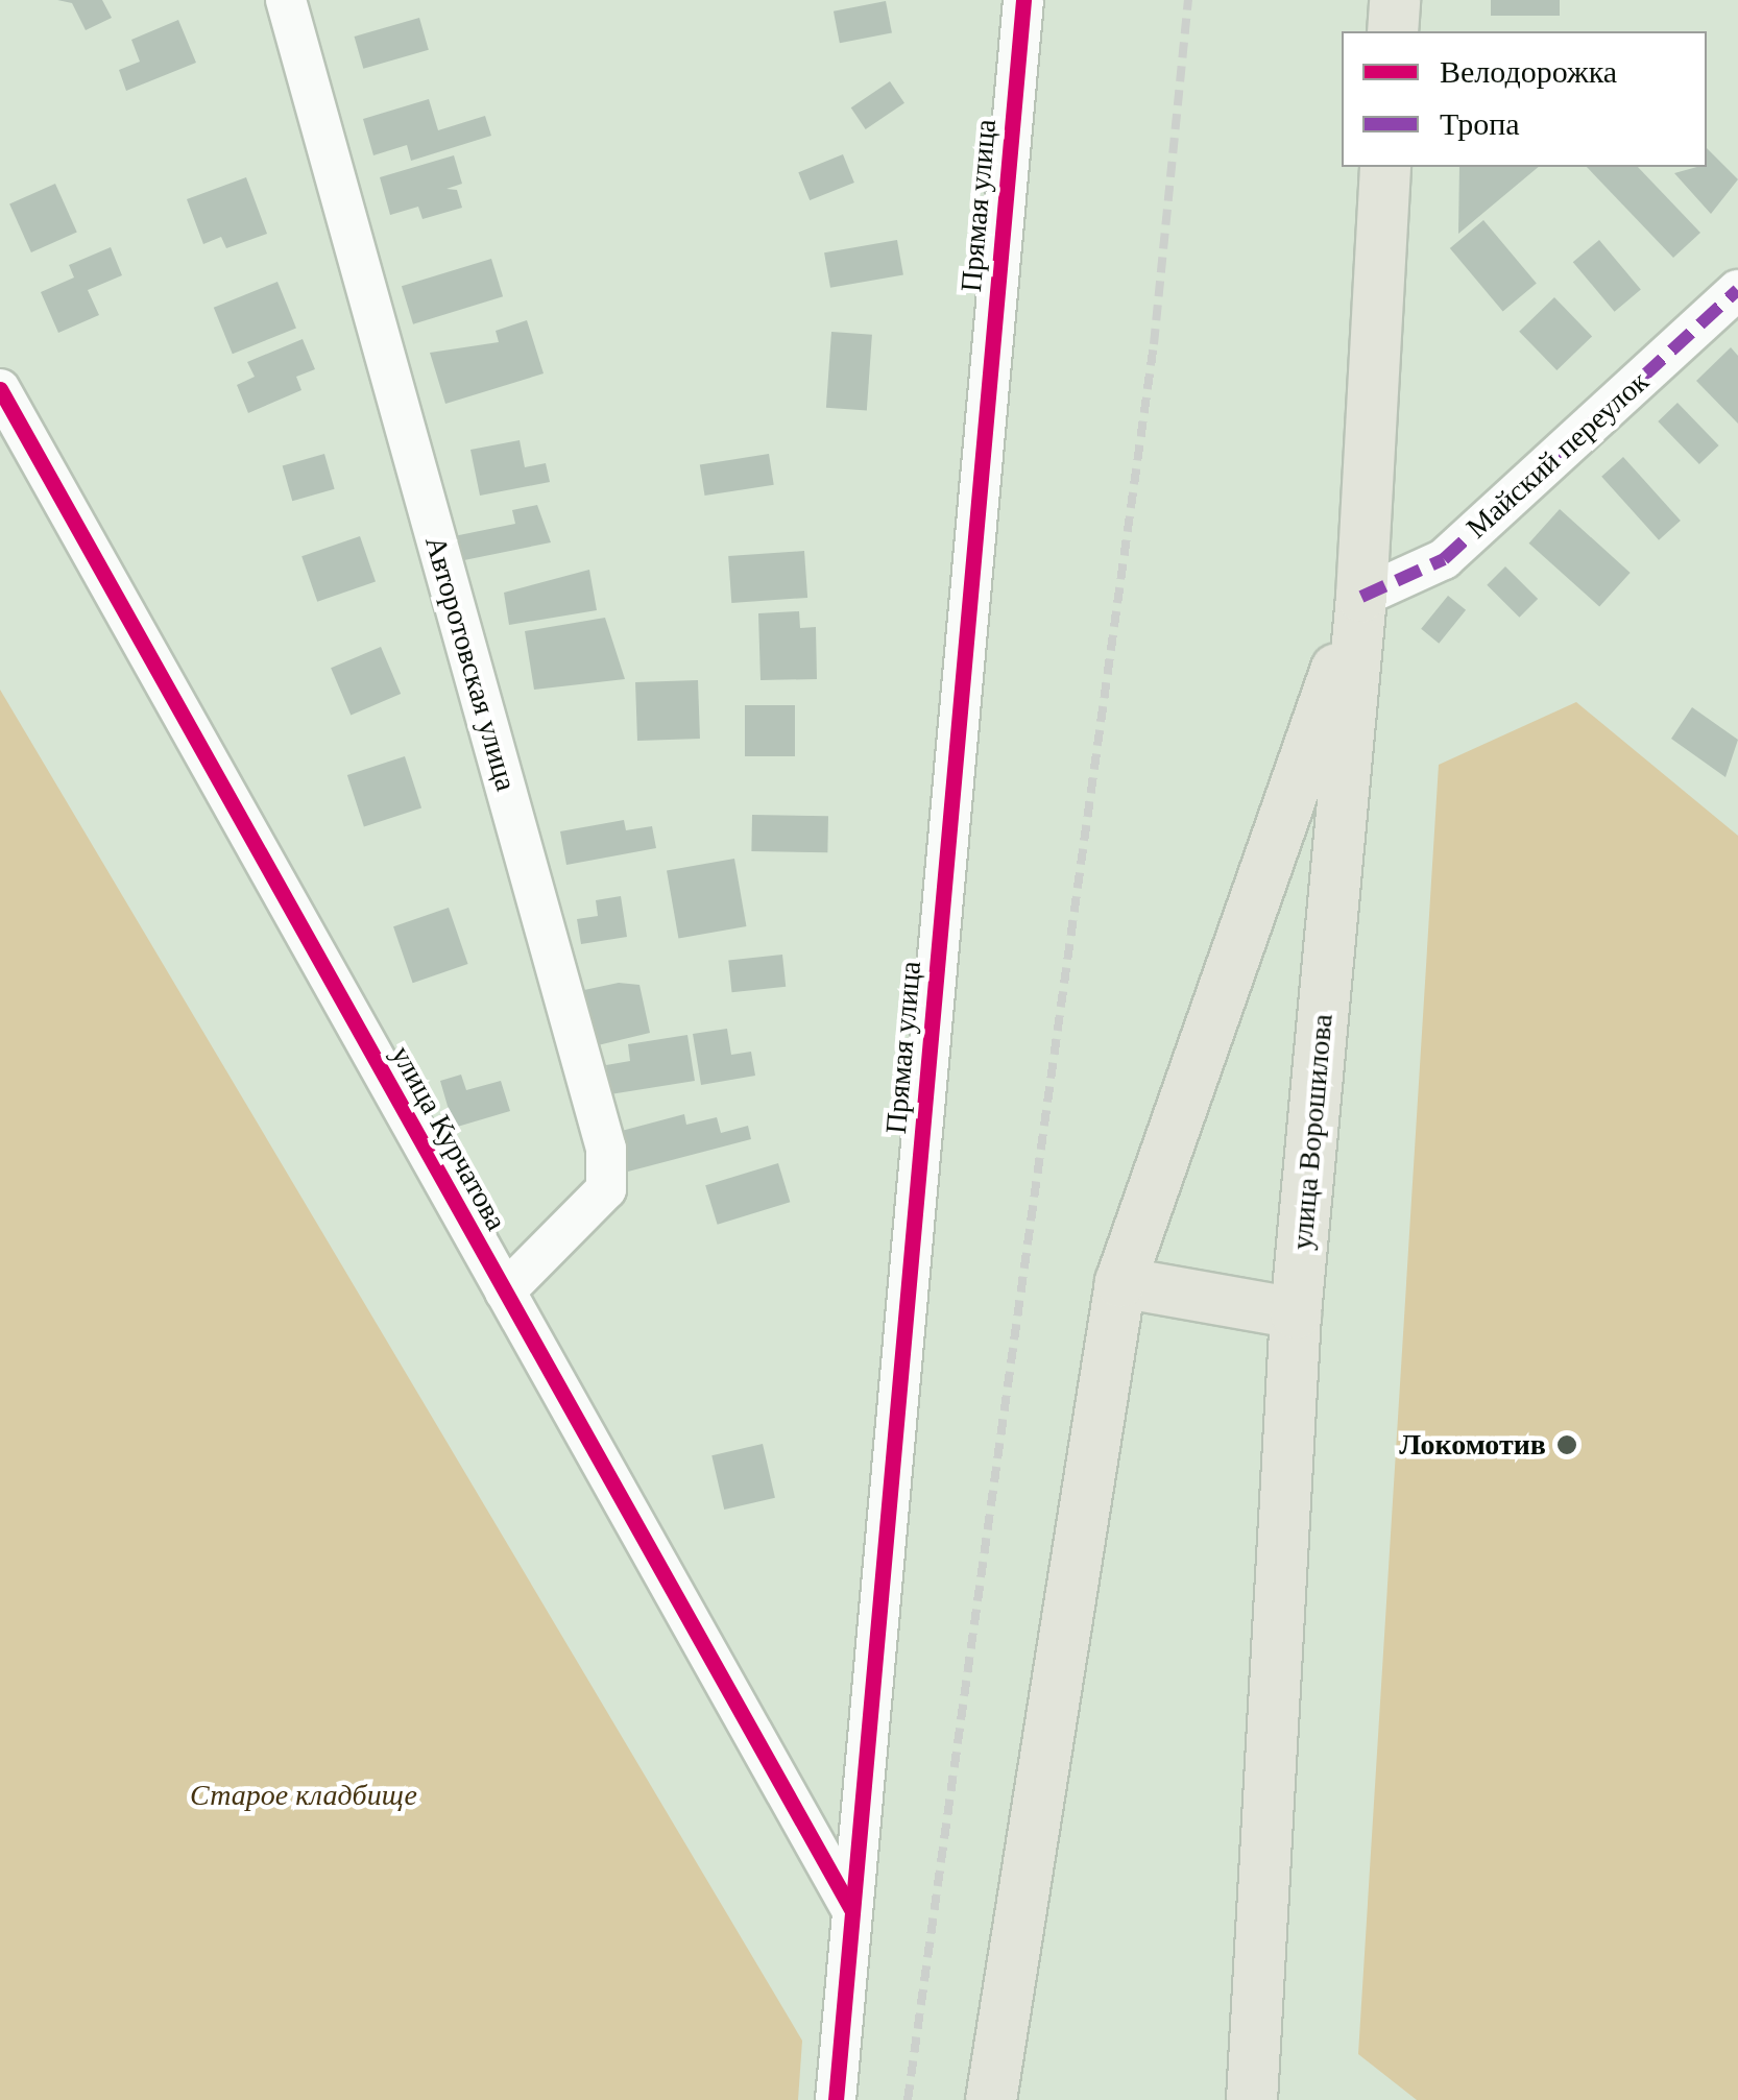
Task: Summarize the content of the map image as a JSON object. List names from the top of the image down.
{
  "streets": {
    "main road": ["улица Ворошилова"],
    "street": [
      "Прямая улица",
      "Майский переулок",
      "Авторотовская улица",
      "улица Курчатова"
    ]
  },
  "crossings": [
    ["Прямая улица", "улица Курчатова"],
    ["Майский переулок", "улица Ворошилова"],
    ["Авторотовская улица", "улица Курчатова"]
  ],
  "parks": ["Старое кладбище"],
  "places": ["Локомотив"],
  "legend": ["Велодорожка", "Тропа"]
}
